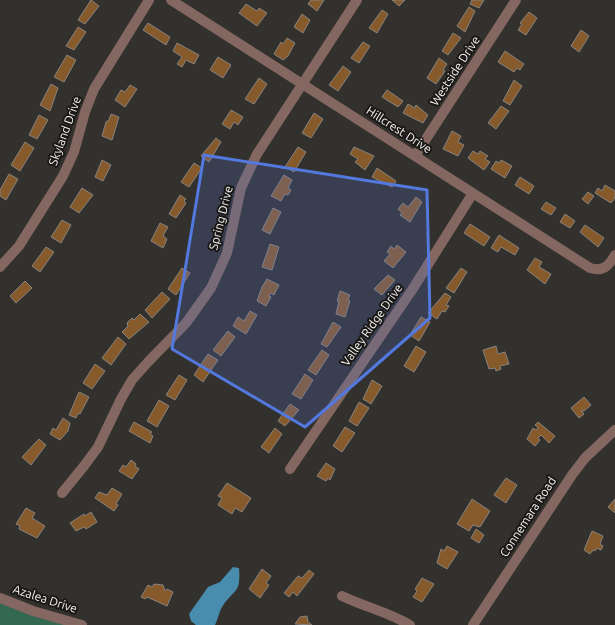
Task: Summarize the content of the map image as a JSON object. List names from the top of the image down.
{
  "streets": {
    "street": [
      "Westside Drive",
      "Hillcrest Drive",
      "Skyland Drive",
      "Spring Drive",
      "Valley Ridge Drive",
      "Connemara Road",
      "Azalea Drive"
    ]
  },
  "crossings": [
    ["Westside Drive", "Hillcrest Drive"],
    ["Hillcrest Drive", "Spring Drive"],
    ["Hillcrest Drive", "Valley Ridge Drive"]
  ]
}
